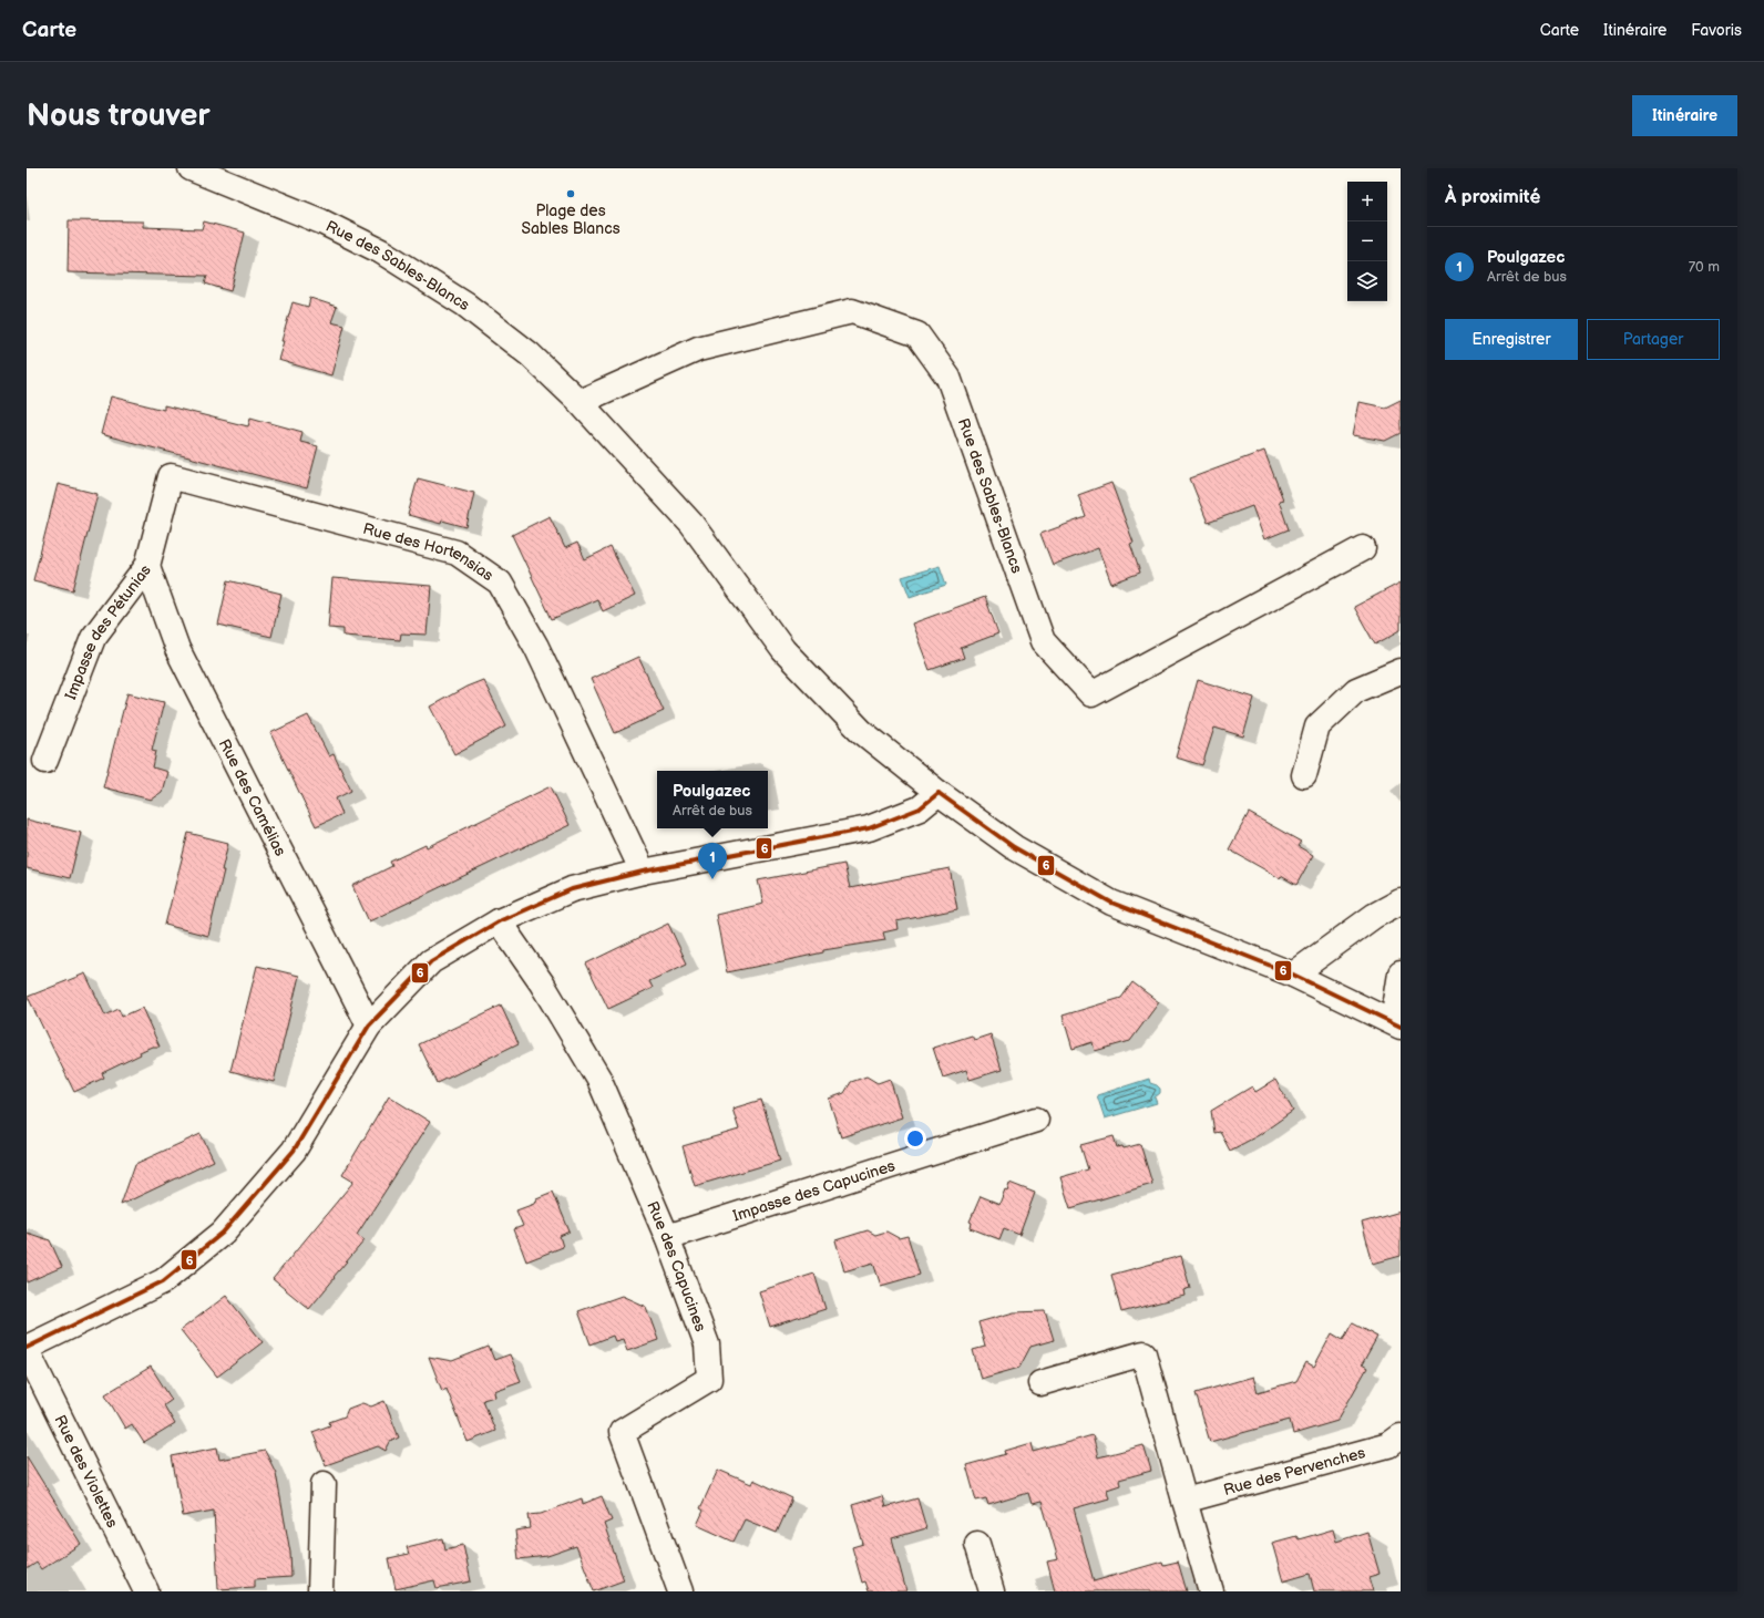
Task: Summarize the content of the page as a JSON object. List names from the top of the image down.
{
  "streets": {
    "street": [
      "Rue des Sables-Blancs",
      "Rue des Hortensias",
      "Impasse des Pétunias",
      "Rue des Camélias",
      "Impasse des Capucines",
      "Rue des Capucines",
      "Rue des Violettes",
      "Rue des Pervenches"
    ]
  },
  "crossings": [
    ["Rue des Hortensias", "Impasse des Pétunias"],
    ["Impasse des Pétunias", "Rue des Camélias"],
    ["Impasse des Capucines", "Rue des Capucines"]
  ],
  "places": ["Plage des Sables Blancs"],
  "lines": ["transit line 6"],
  "page": {
    "header": "Carte",
    "nav": ["Carte", "Itinéraire", "Favoris"],
    "buttons": [
      "Itinéraire",
      ["Enregistrer", "Partager"]
    ],
    "title": "Nous trouver",
    "heading": "À proximité",
    "map_buttons": ["+", "−"],
    "list": [
      {
        "mark": "1",
        "name": "Poulgazec",
        "note": "Arrêt de bus",
        "value": "70 m"
      }
    ],
    "popup": ["Poulgazec", "Arrêt de bus"],
    "pins": "1"
  }
}
